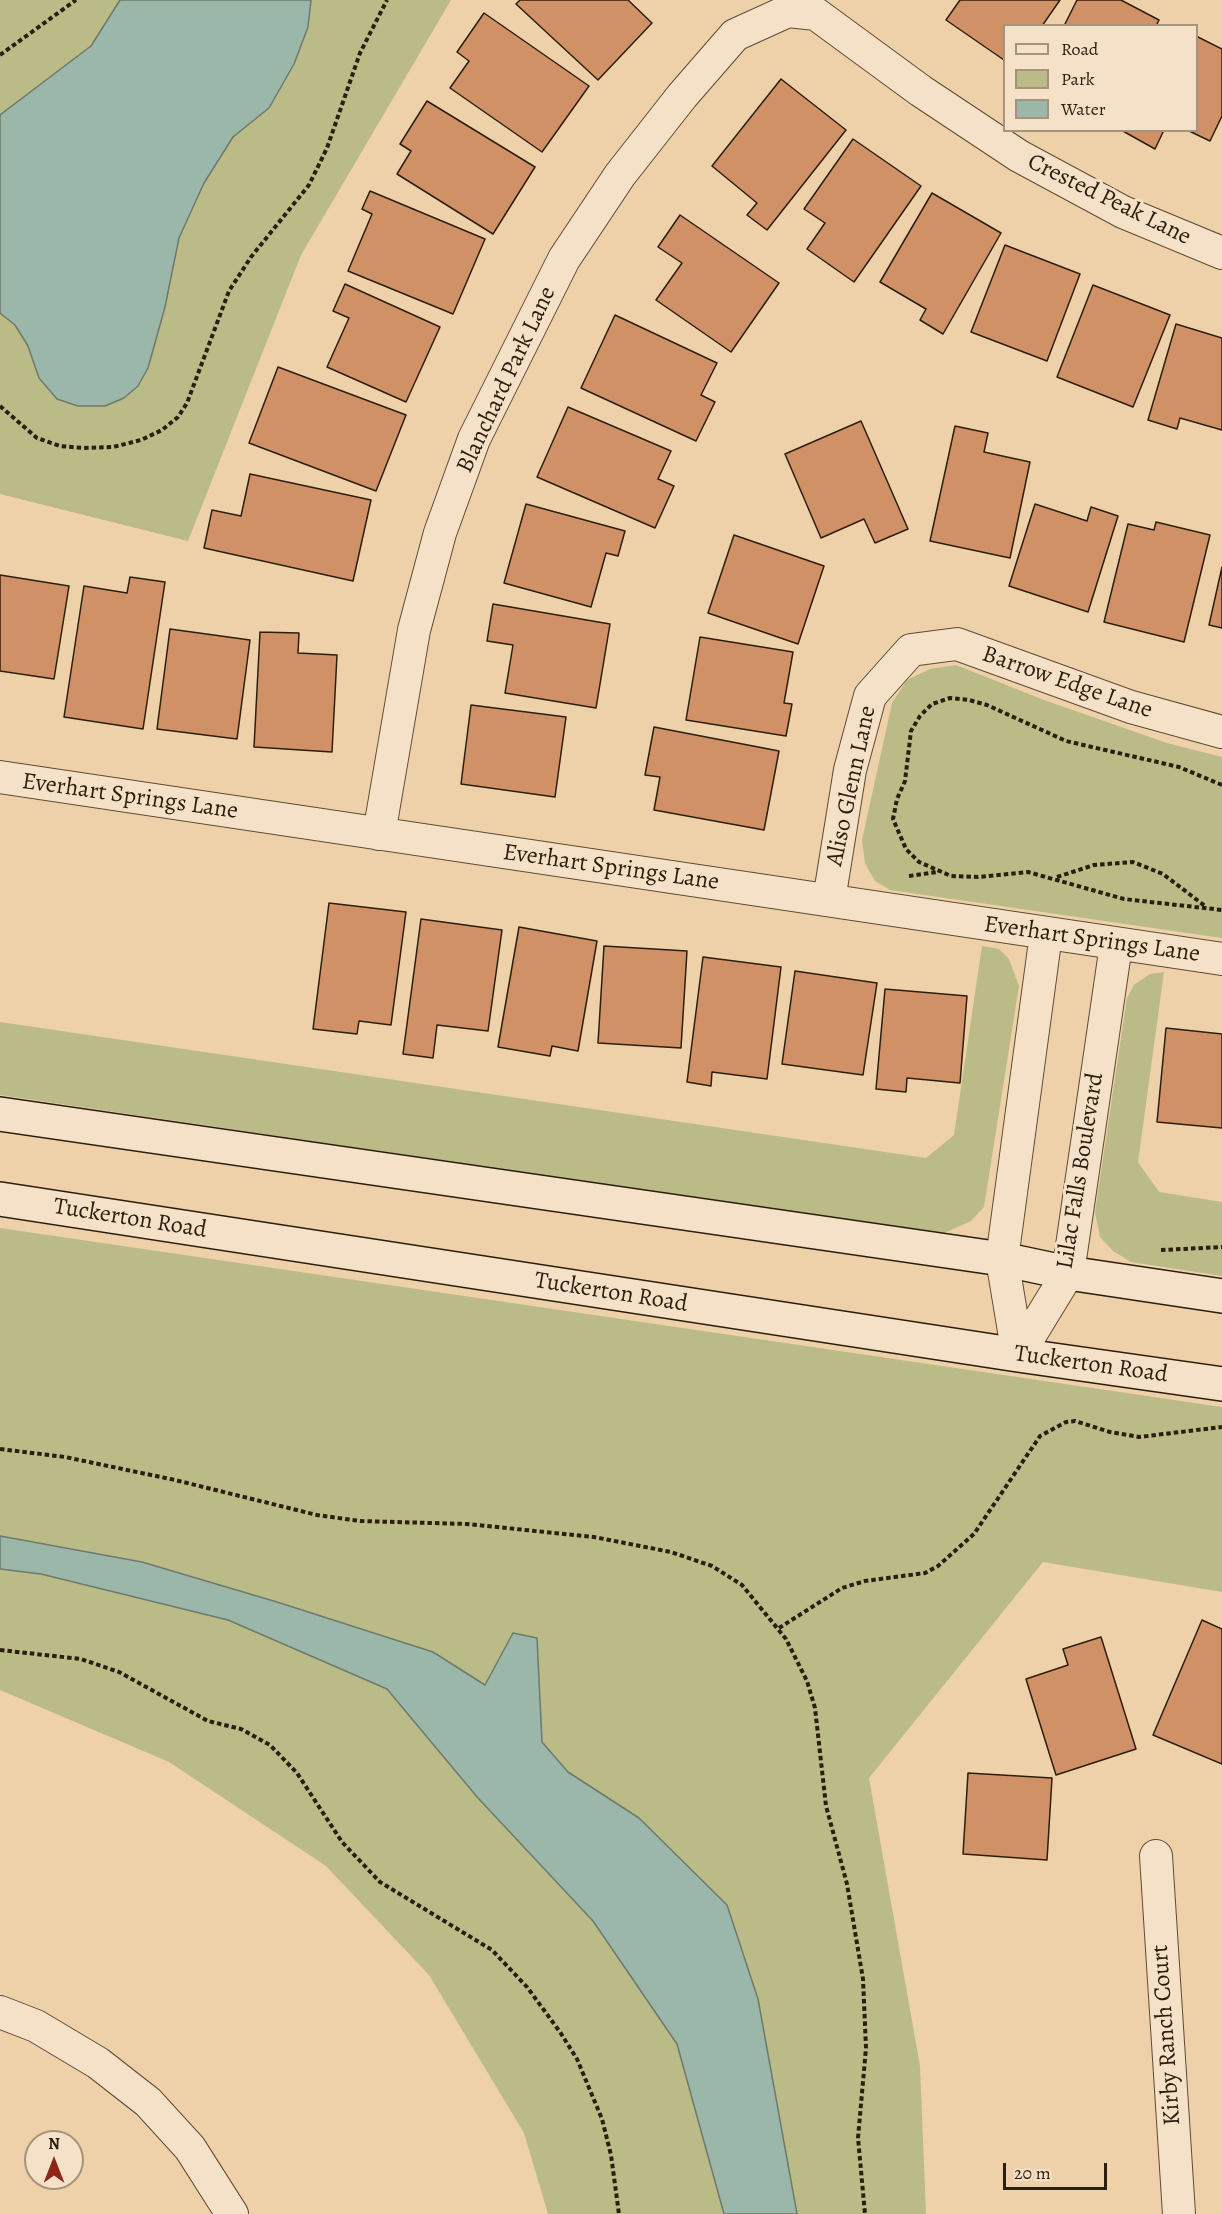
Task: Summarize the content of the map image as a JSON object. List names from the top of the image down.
{
  "streets": {
    "main road": ["Tuckerton Road"],
    "street": [
      "Crested Peak Lane",
      "Blanchard Park Lane",
      "Barrow Edge Lane",
      "Aliso Glenn Lane",
      "Everhart Springs Lane",
      "Lilac Falls Boulevard",
      "Kirby Ranch Court"
    ]
  },
  "crossings": [
    ["Crested Peak Lane", "Blanchard Park Lane"],
    ["Blanchard Park Lane", "Everhart Springs Lane"],
    ["Barrow Edge Lane", "Aliso Glenn Lane"],
    ["Aliso Glenn Lane", "Everhart Springs Lane"],
    ["Everhart Springs Lane", "Lilac Falls Boulevard"],
    ["Lilac Falls Boulevard", "Tuckerton Road"]
  ],
  "legend": ["Road", "Park", "Water"],
  "scale_bar": "20 m",
  "north": "top"
}
